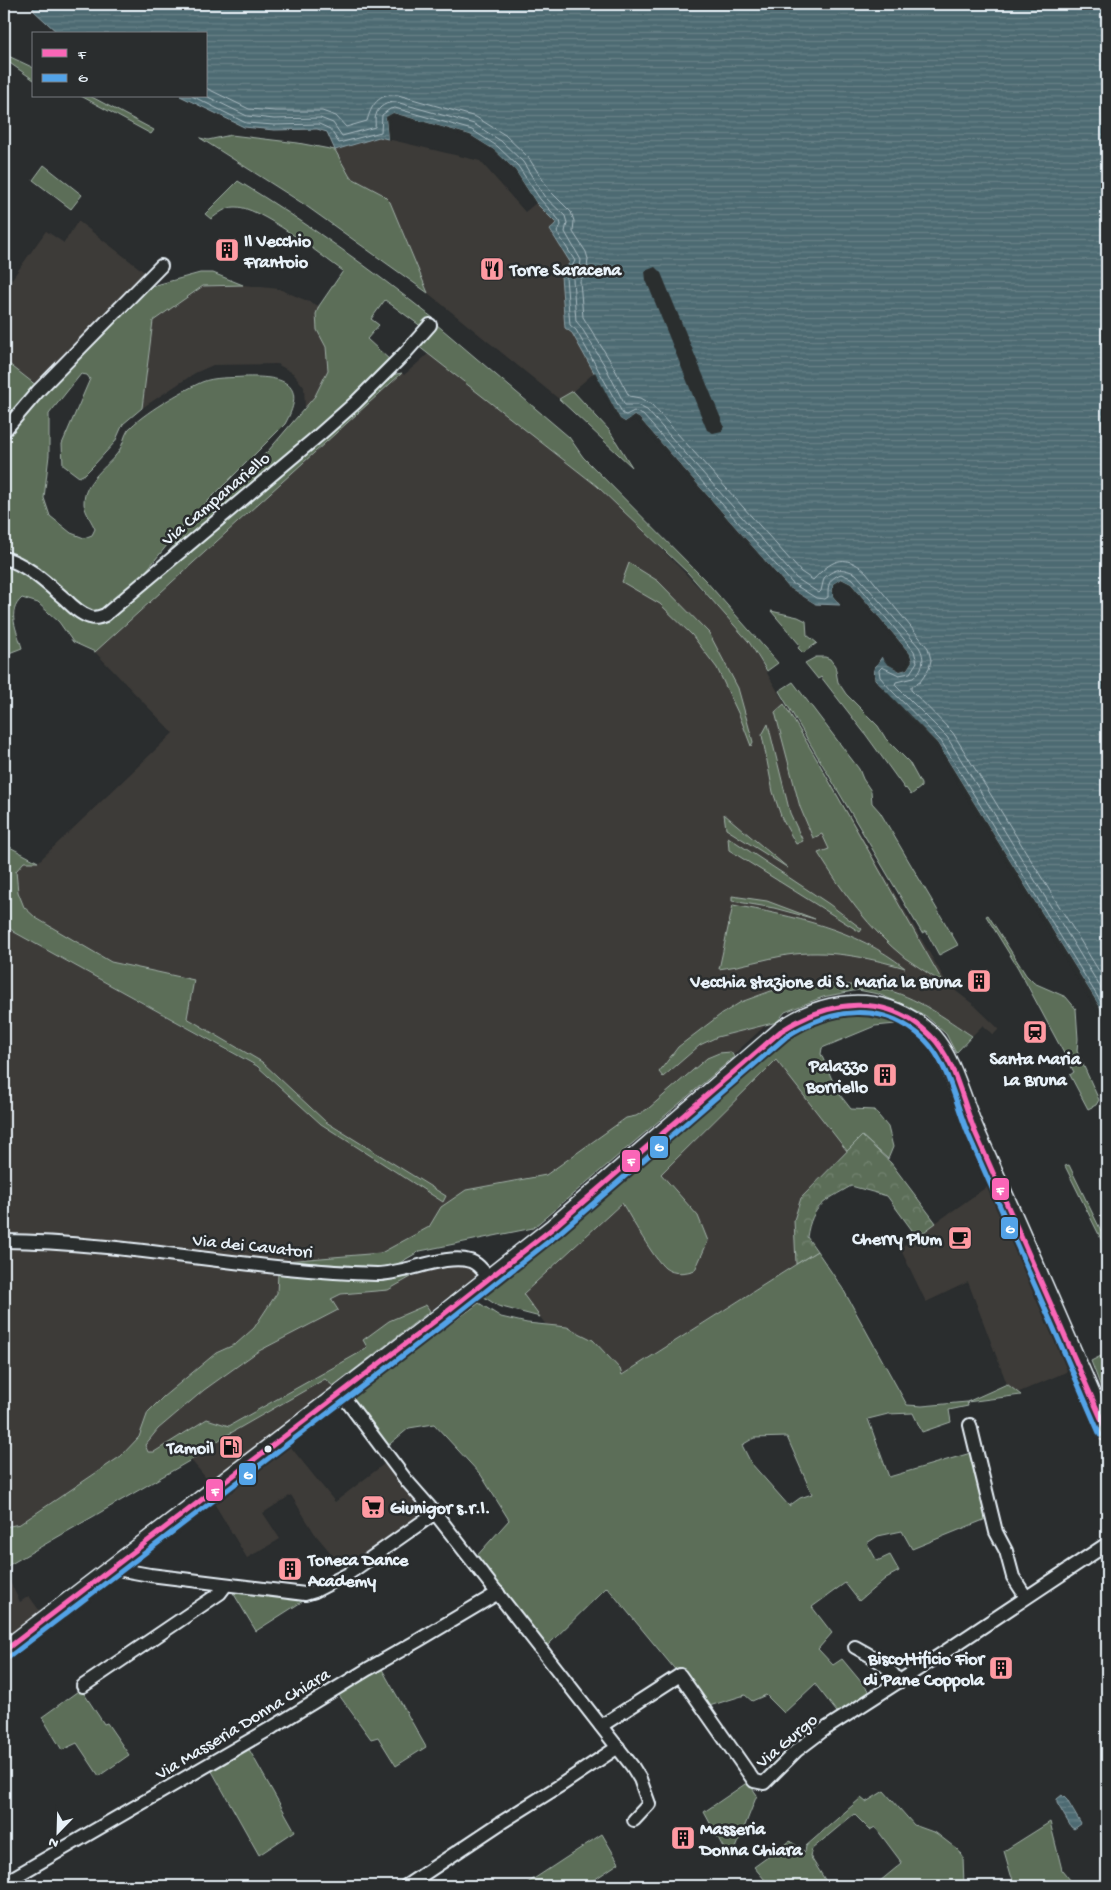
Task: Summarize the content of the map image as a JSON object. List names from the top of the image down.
{
  "streets": {
    "street": [
      "Via Campanariello",
      "Via dei Cavatori",
      "Via Masseria Donna Chiara",
      "Via Gurgo"
    ]
  },
  "places": {
    "building": [
      "Il Vecchio Frantoio",
      "Vecchia stazione di S. Maria la Bruna",
      "Palazzo Borriello",
      "Toneca Dance Academy",
      "Biscottificio Fior di Pane Coppola",
      "Masseria Donna Chiara"
    ],
    "restaurant": ["Torre Saracena"],
    "station": ["Santa Maria La Bruna"],
    "cafe": ["Cherry Plum"],
    "fuel station": ["Tamoil"],
    "supermarket": ["Giunigor s.r.l."]
  },
  "lines": ["transit line F", "transit line G"],
  "legend": ["F", "G"],
  "north": "bottom left"
}
